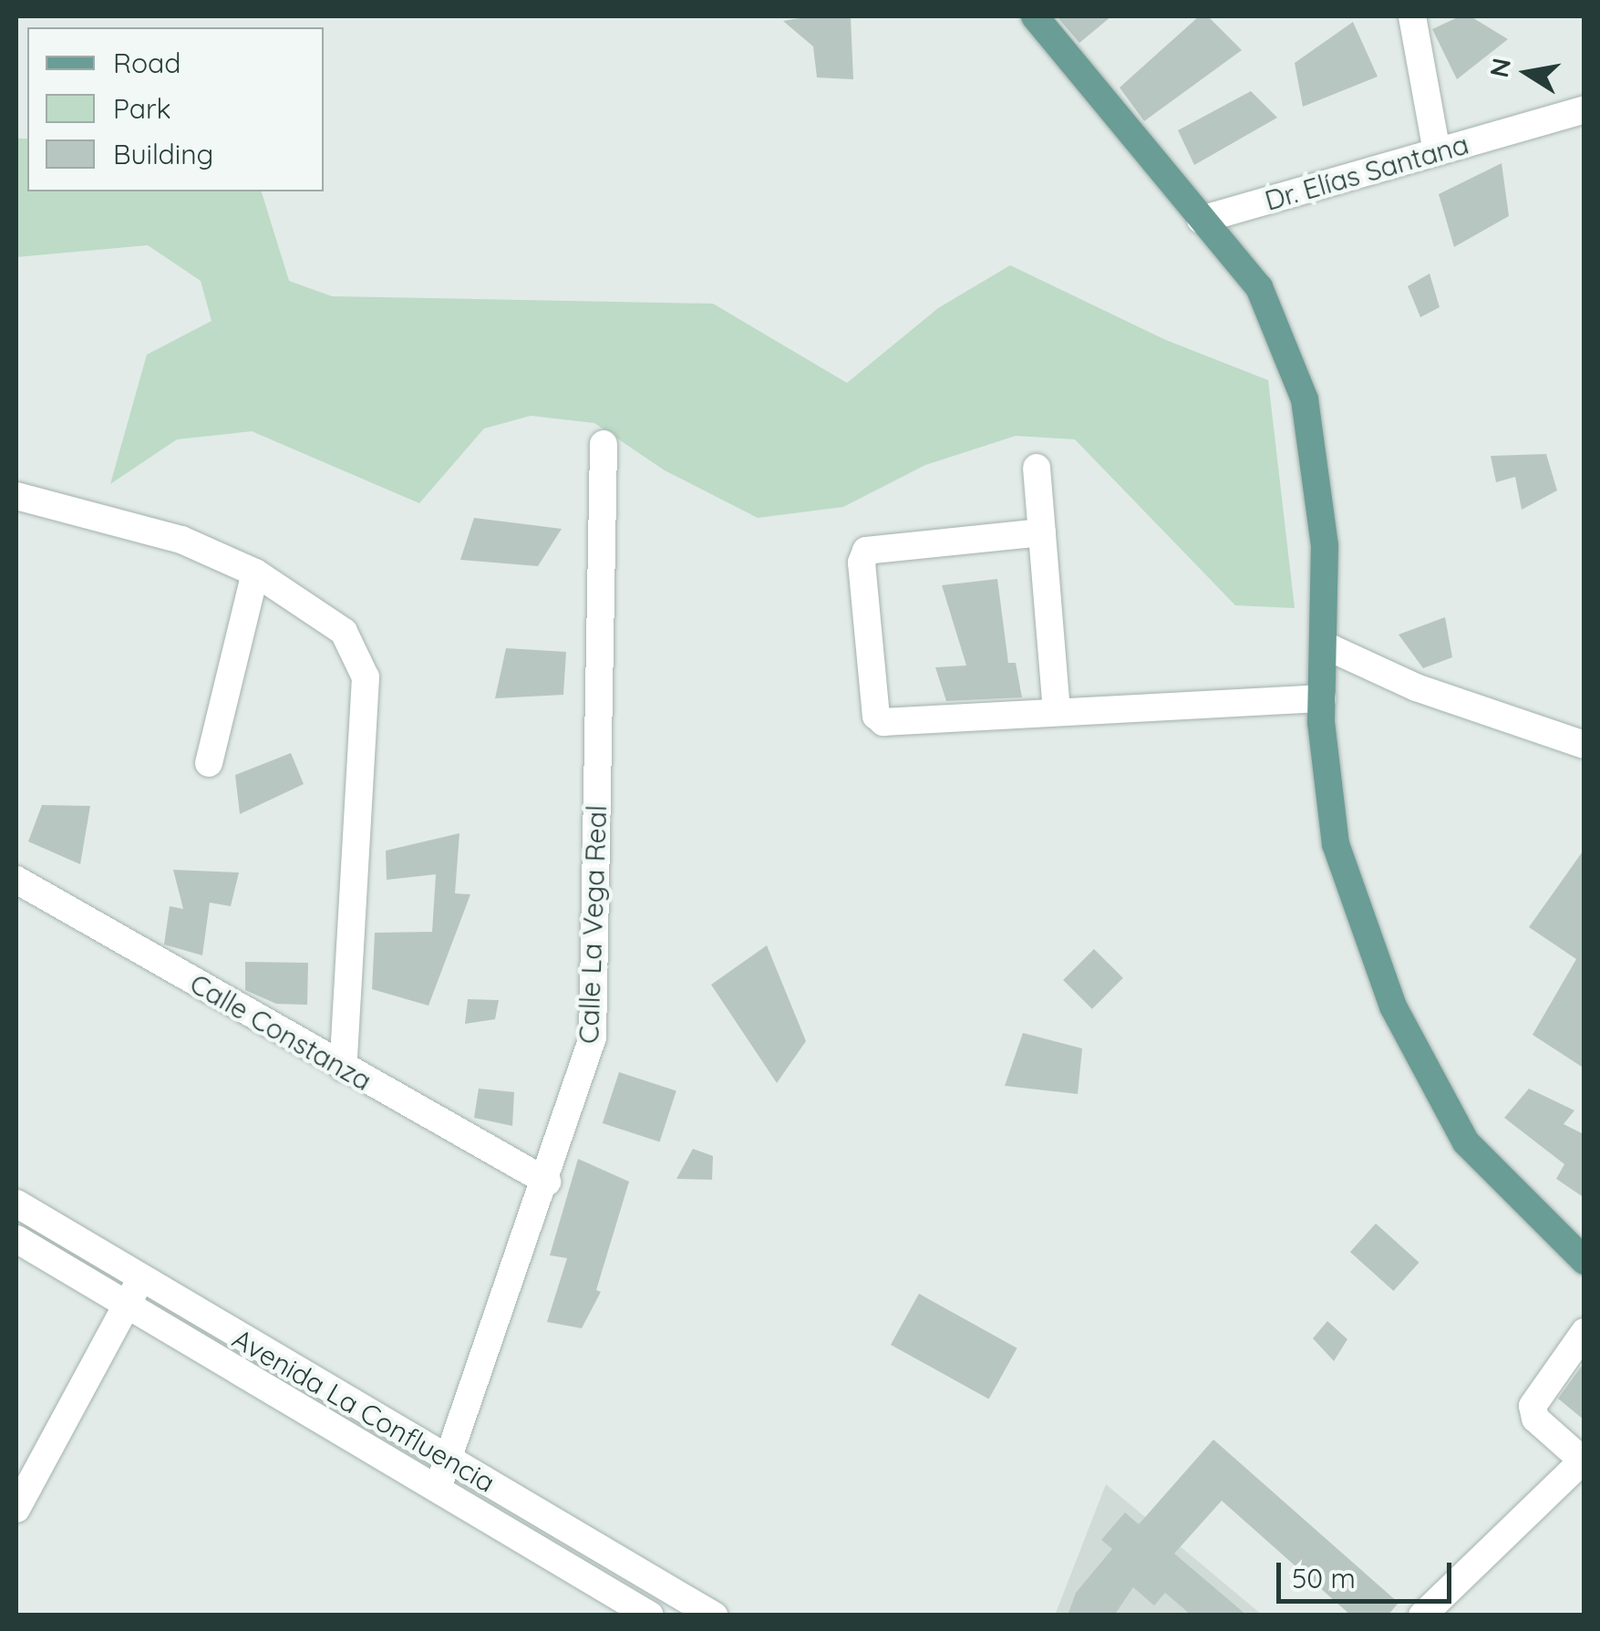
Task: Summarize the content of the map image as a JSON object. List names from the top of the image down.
{
  "streets": {
    "street": [
      "Dr. Elías Santana",
      "Calle La Vega Real",
      "Calle Constanza",
      "Avenida La Confluencia"
    ]
  },
  "crossings": [
    ["Calle La Vega Real", "Calle Constanza"],
    ["Calle La Vega Real", "Avenida La Confluencia"]
  ],
  "legend": ["Road", "Park", "Building"],
  "scale_bar": "50 m",
  "north": "left"
}
